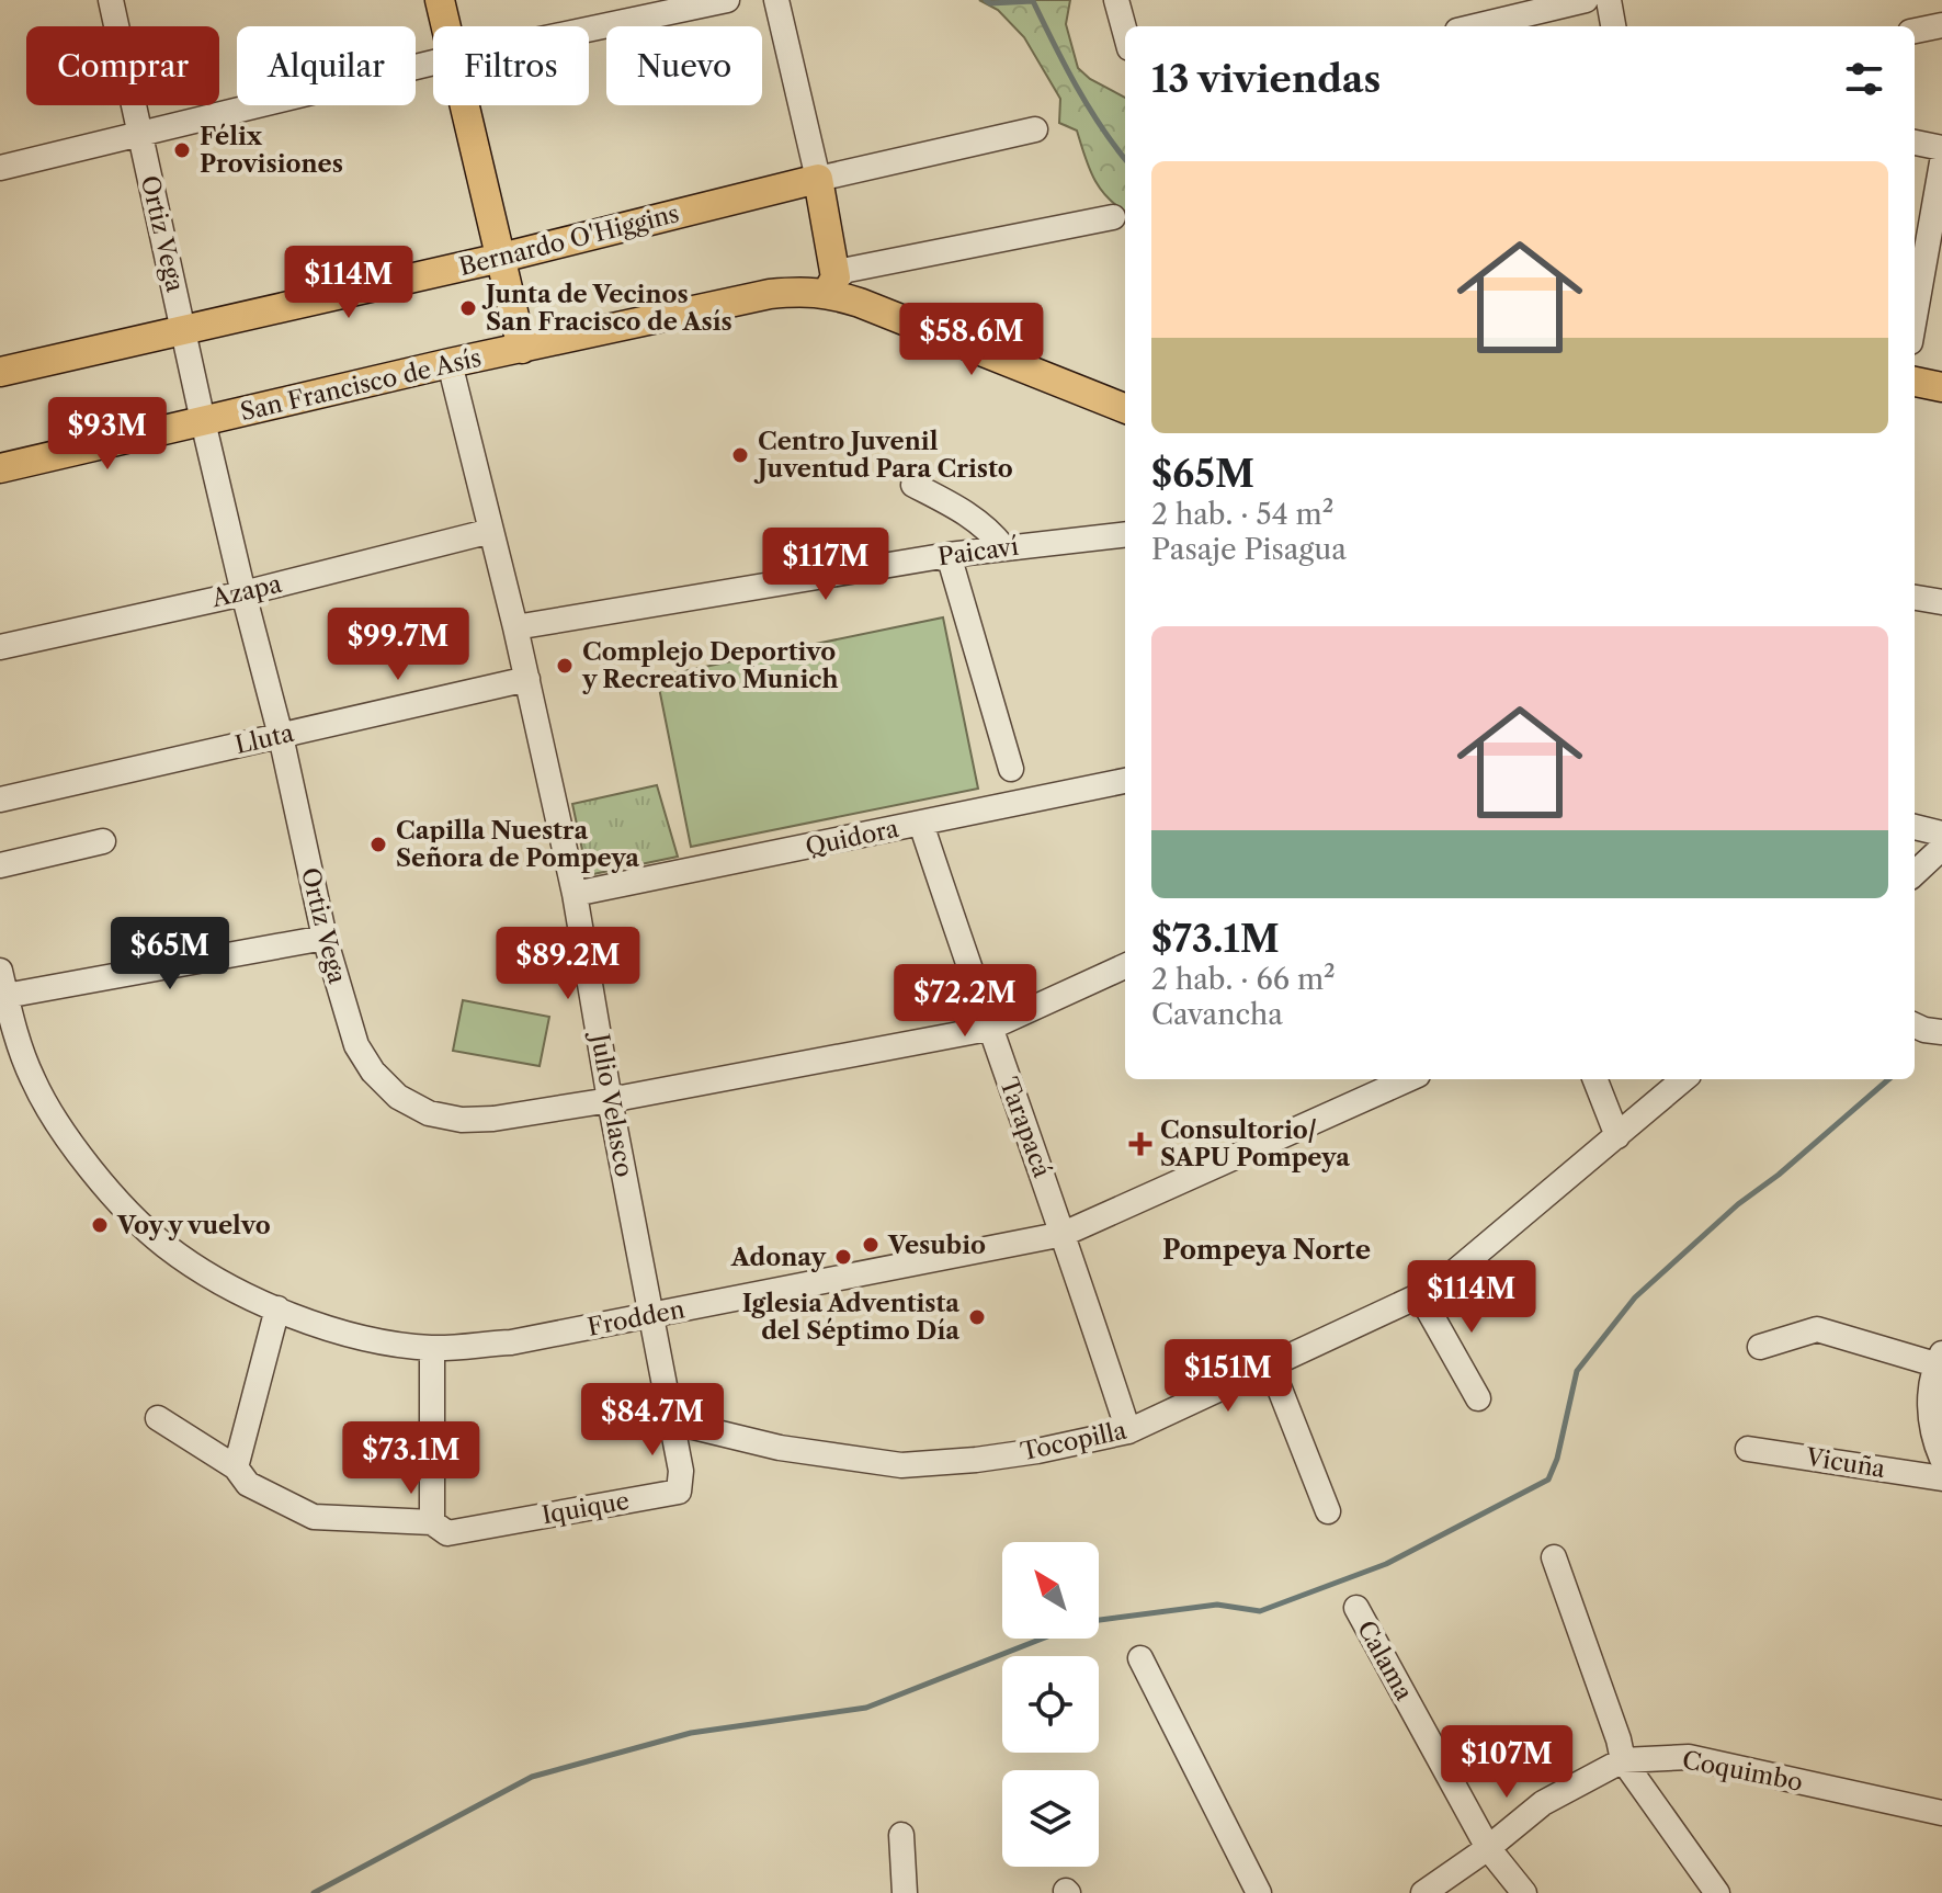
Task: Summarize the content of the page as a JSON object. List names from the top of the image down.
{
  "streets": {
    "main road": ["Bernardo O'Higgins", "San Francisco de Asís"],
    "street": [
      "Ortiz Vega",
      "Paicaví",
      "Azapa",
      "Lluta",
      "Quidora",
      "Julio Velasco",
      "Tarapacá",
      "Frodden",
      "Tocopilla",
      "Vicuña",
      "Iquique",
      "Calama",
      "Coquimbo"
    ]
  },
  "crossings": [
    ["Ortiz Vega", "Bernardo O'Higgins"],
    ["Ortiz Vega", "San Francisco de Asís"],
    ["Ortiz Vega", "Azapa"],
    ["Ortiz Vega", "Lluta"],
    ["Ortiz Vega", "Julio Velasco"],
    ["Ortiz Vega", "Tarapacá"],
    ["San Francisco de Asís", "Julio Velasco"],
    ["Paicaví", "Julio Velasco"],
    ["Azapa", "Julio Velasco"],
    ["Lluta", "Julio Velasco"],
    ["Quidora", "Julio Velasco"],
    ["Quidora", "Tarapacá"],
    ["Julio Velasco", "Frodden"],
    ["Julio Velasco", "Tocopilla"],
    ["Julio Velasco", "Iquique"],
    ["Tarapacá", "Frodden"],
    ["Tarapacá", "Tocopilla"],
    ["Calama", "Coquimbo"]
  ],
  "districts": ["Pompeya Norte"],
  "places": {
    "other": [
      "Félix Provisiones",
      "Junta de Vecinos San Fracisco de Asís",
      "Centro Juvenil Juventud Para Cristo",
      "Complejo Deportivo y Recreativo Munich",
      "Capilla Nuestra Señora de Pompeya",
      "Voy y vuelvo",
      "Vesubio",
      "Adonay",
      "Iglesia Adventista del Séptimo Día"
    ],
    "health": ["Consultorio/ SAPU Pompeya"]
  },
  "north": "top left",
  "page": {
    "chip": [
      "Comprar",
      "Alquilar",
      "Filtros",
      "Nuevo"
    ],
    "heading": "13 viviendas",
    "list": [
      {
        "name": "$65M",
        "note": "2 hab. · 54 m² · Pasaje Pisagua"
      },
      {
        "name": "$73.1M",
        "note": "2 hab. · 66 m² · Cavancha"
      }
    ],
    "price": [
      "$114M",
      "$58.6M",
      "$93M",
      "$117M",
      "$99.7M",
      "$65M",
      "$89.2M",
      "$72.2M",
      "$114M",
      "$151M",
      "$84.7M",
      "$73.1M",
      "$107M"
    ]
  }
}
